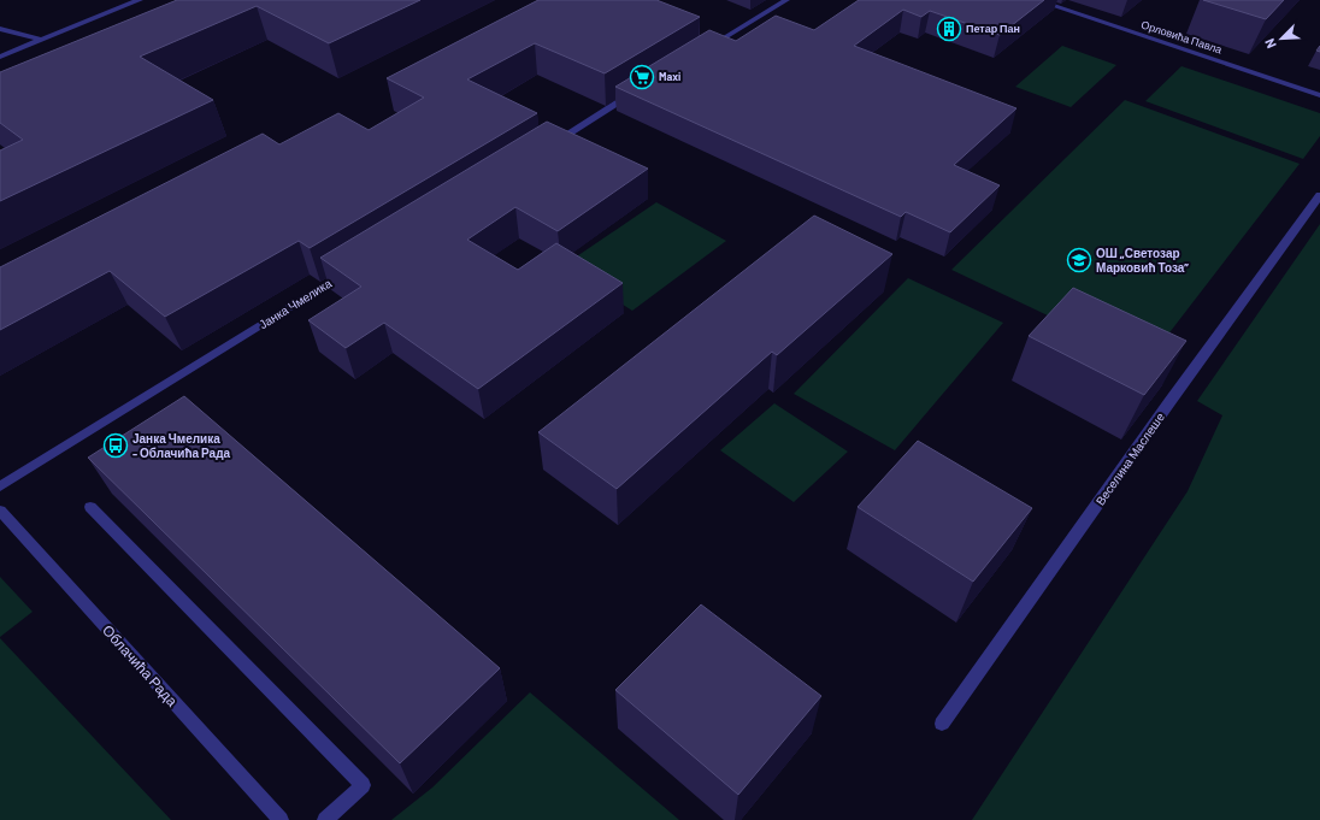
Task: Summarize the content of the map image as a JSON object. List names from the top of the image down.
{
  "streets": {
    "street": [
      "Орловића Павла",
      "Јанка Чмелика",
      "Веселина Маслеше",
      "Облачића Рада"
    ]
  },
  "places": {
    "building": ["Петар Пан"],
    "supermarket": ["Maxi"],
    "school or university": ["ОШ „Светозар Марковић Тоза”"],
    "bus stop": ["Јанка Чмелика - Облачића Рада"]
  },
  "north": "bottom left"
}
